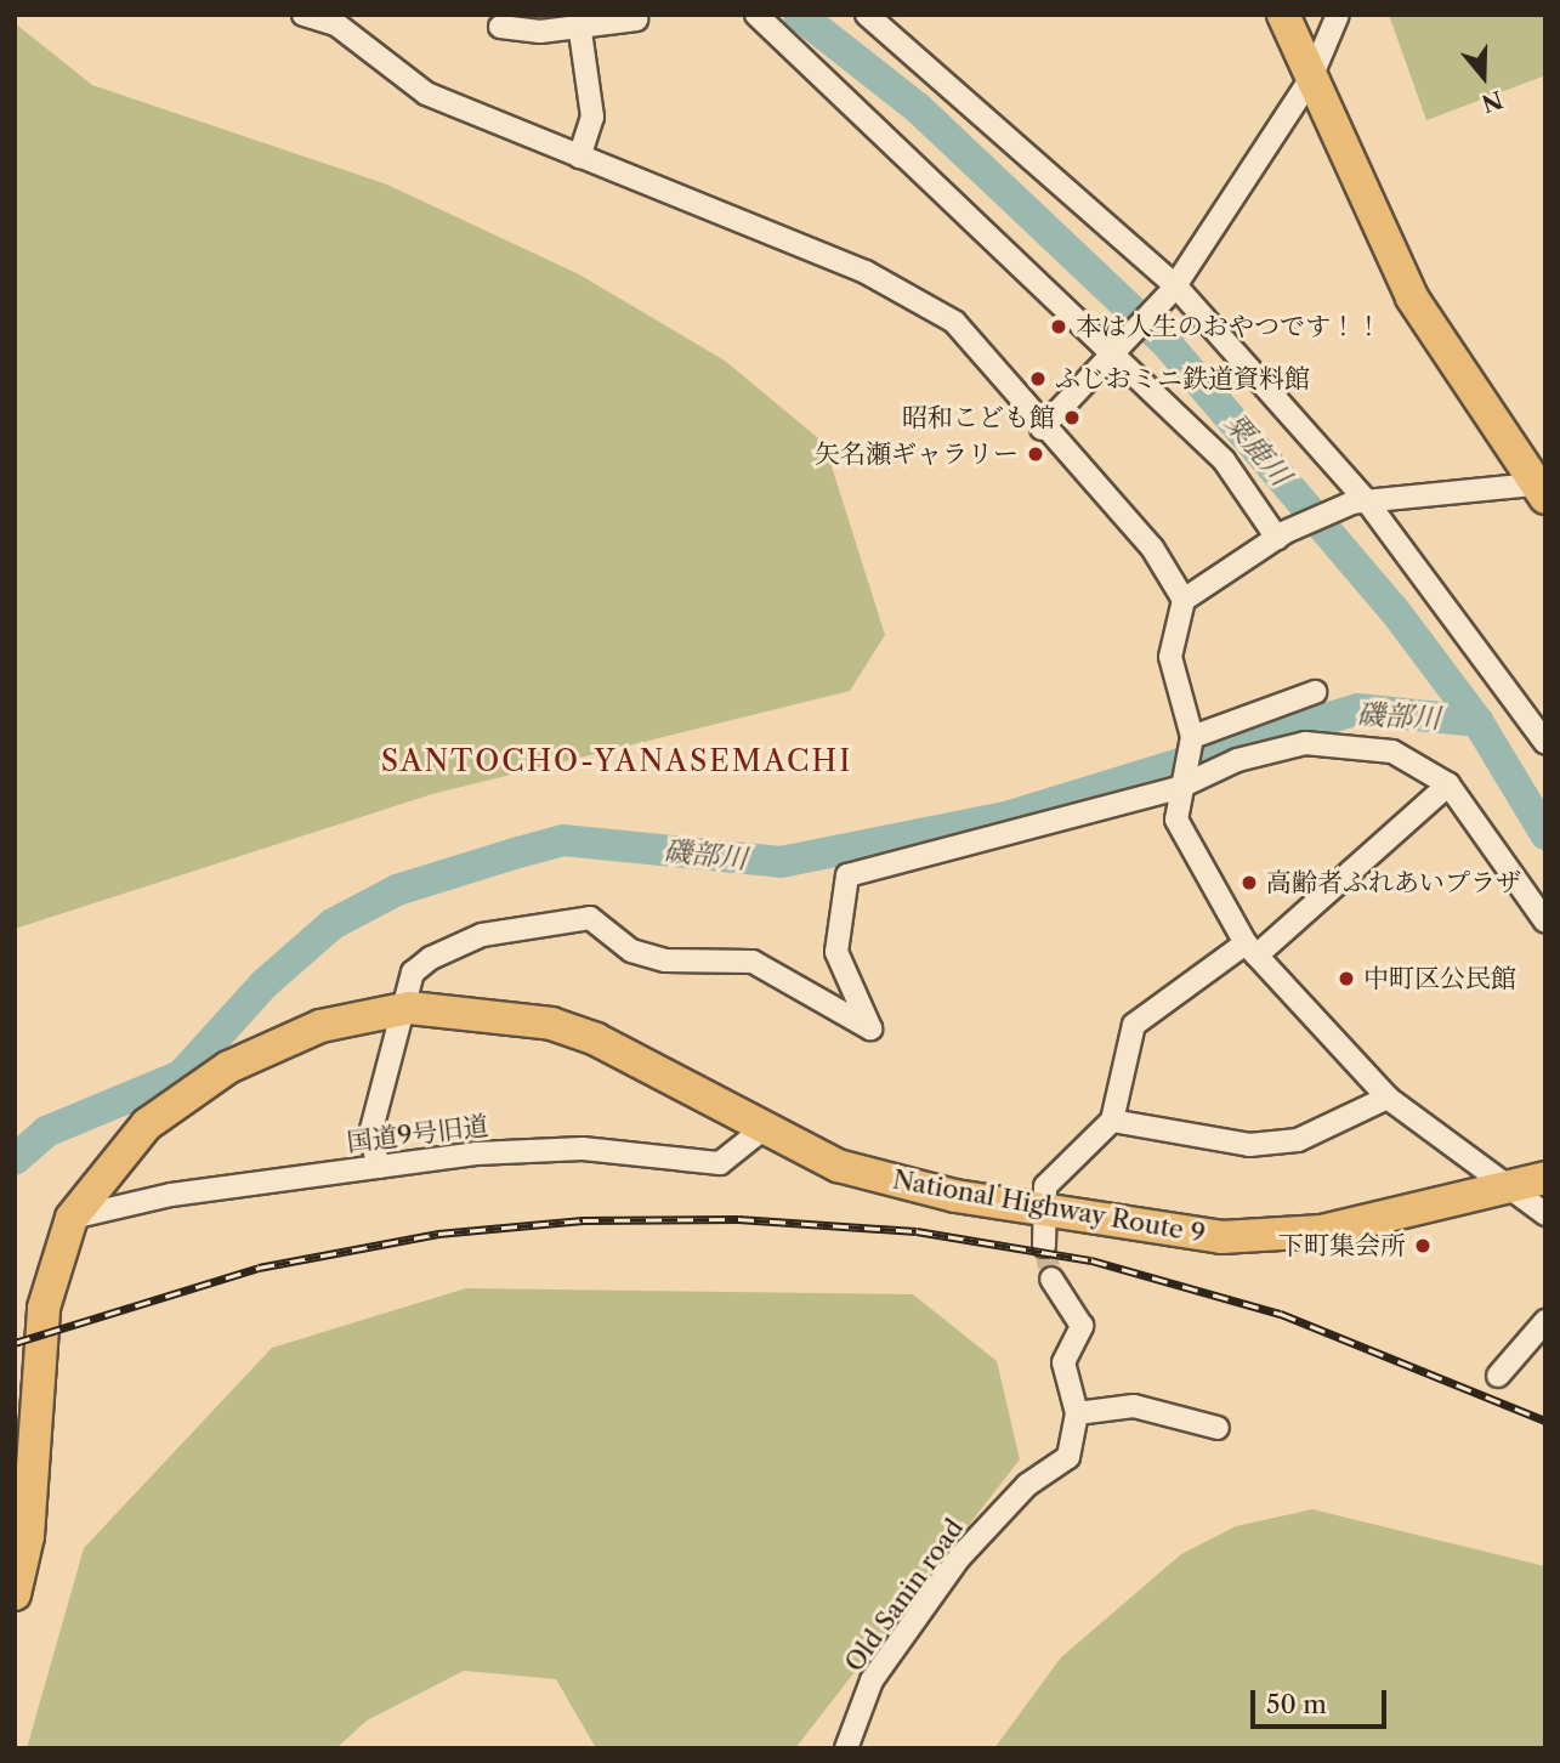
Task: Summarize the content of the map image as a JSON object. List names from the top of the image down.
{
  "streets": {
    "highway": ["National Highway Route 9"],
    "street": ["国道9号旧道", "Old Sanin road"]
  },
  "crossings": [
    ["国道9号旧道", "National Highway Route 9"]
  ],
  "districts": ["SANTOCHO-YANASEMACHI"],
  "water": ["粟鹿川", "磯部川"],
  "places": [
    "本は人生のおやつです！！",
    "ふじおミニ鉄道資料館",
    "昭和こども館",
    "矢名瀬ギャラリー",
    "高齢者ふれあいプラザ",
    "中町区公民館",
    "下町集会所"
  ],
  "scale_bar": "50 m",
  "north": "bottom"
}
